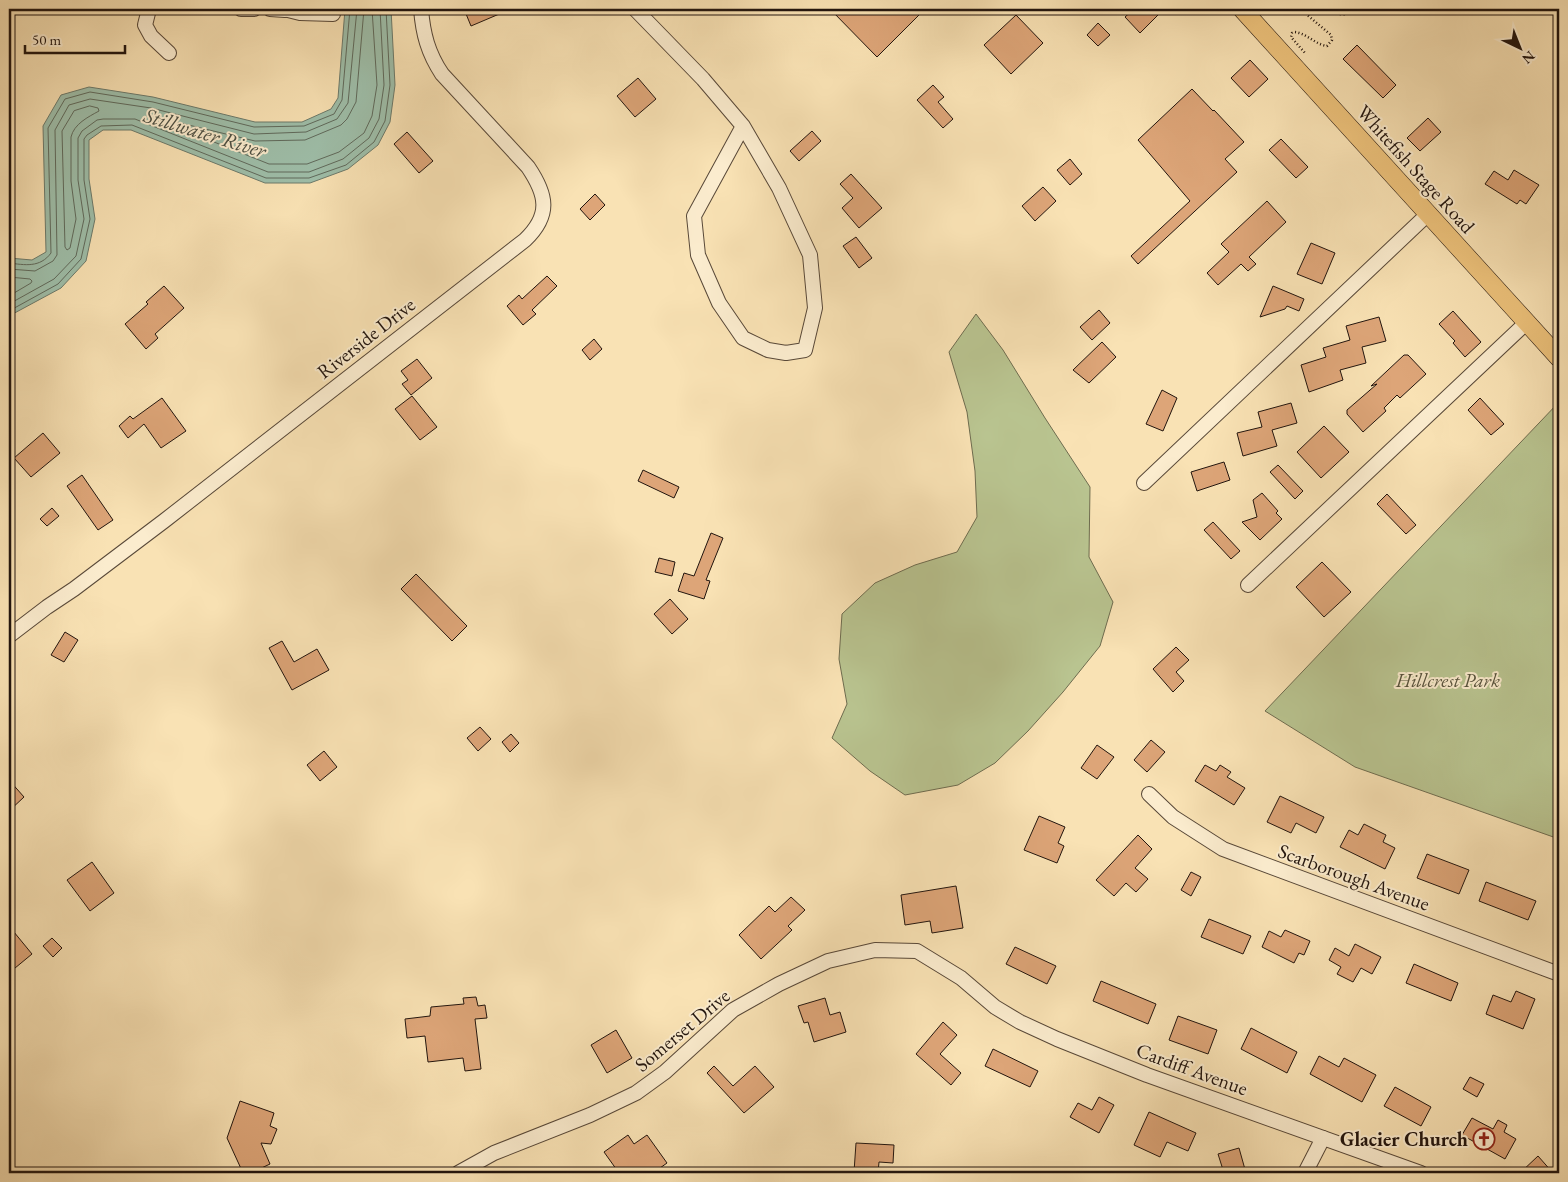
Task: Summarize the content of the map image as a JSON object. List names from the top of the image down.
{
  "streets": {
    "main road": ["Whitefish Stage Road"],
    "street": [
      "Riverside Drive",
      "Scarborough Avenue",
      "Somerset Drive",
      "Cardiff Avenue"
    ]
  },
  "crossings": [
    ["Somerset Drive", "Cardiff Avenue"]
  ],
  "water": ["Stillwater River"],
  "parks": ["Hillcrest Park"],
  "places": {
    "church": ["Glacier Church"]
  },
  "scale_bar": "50 m",
  "north": "bottom right"
}
